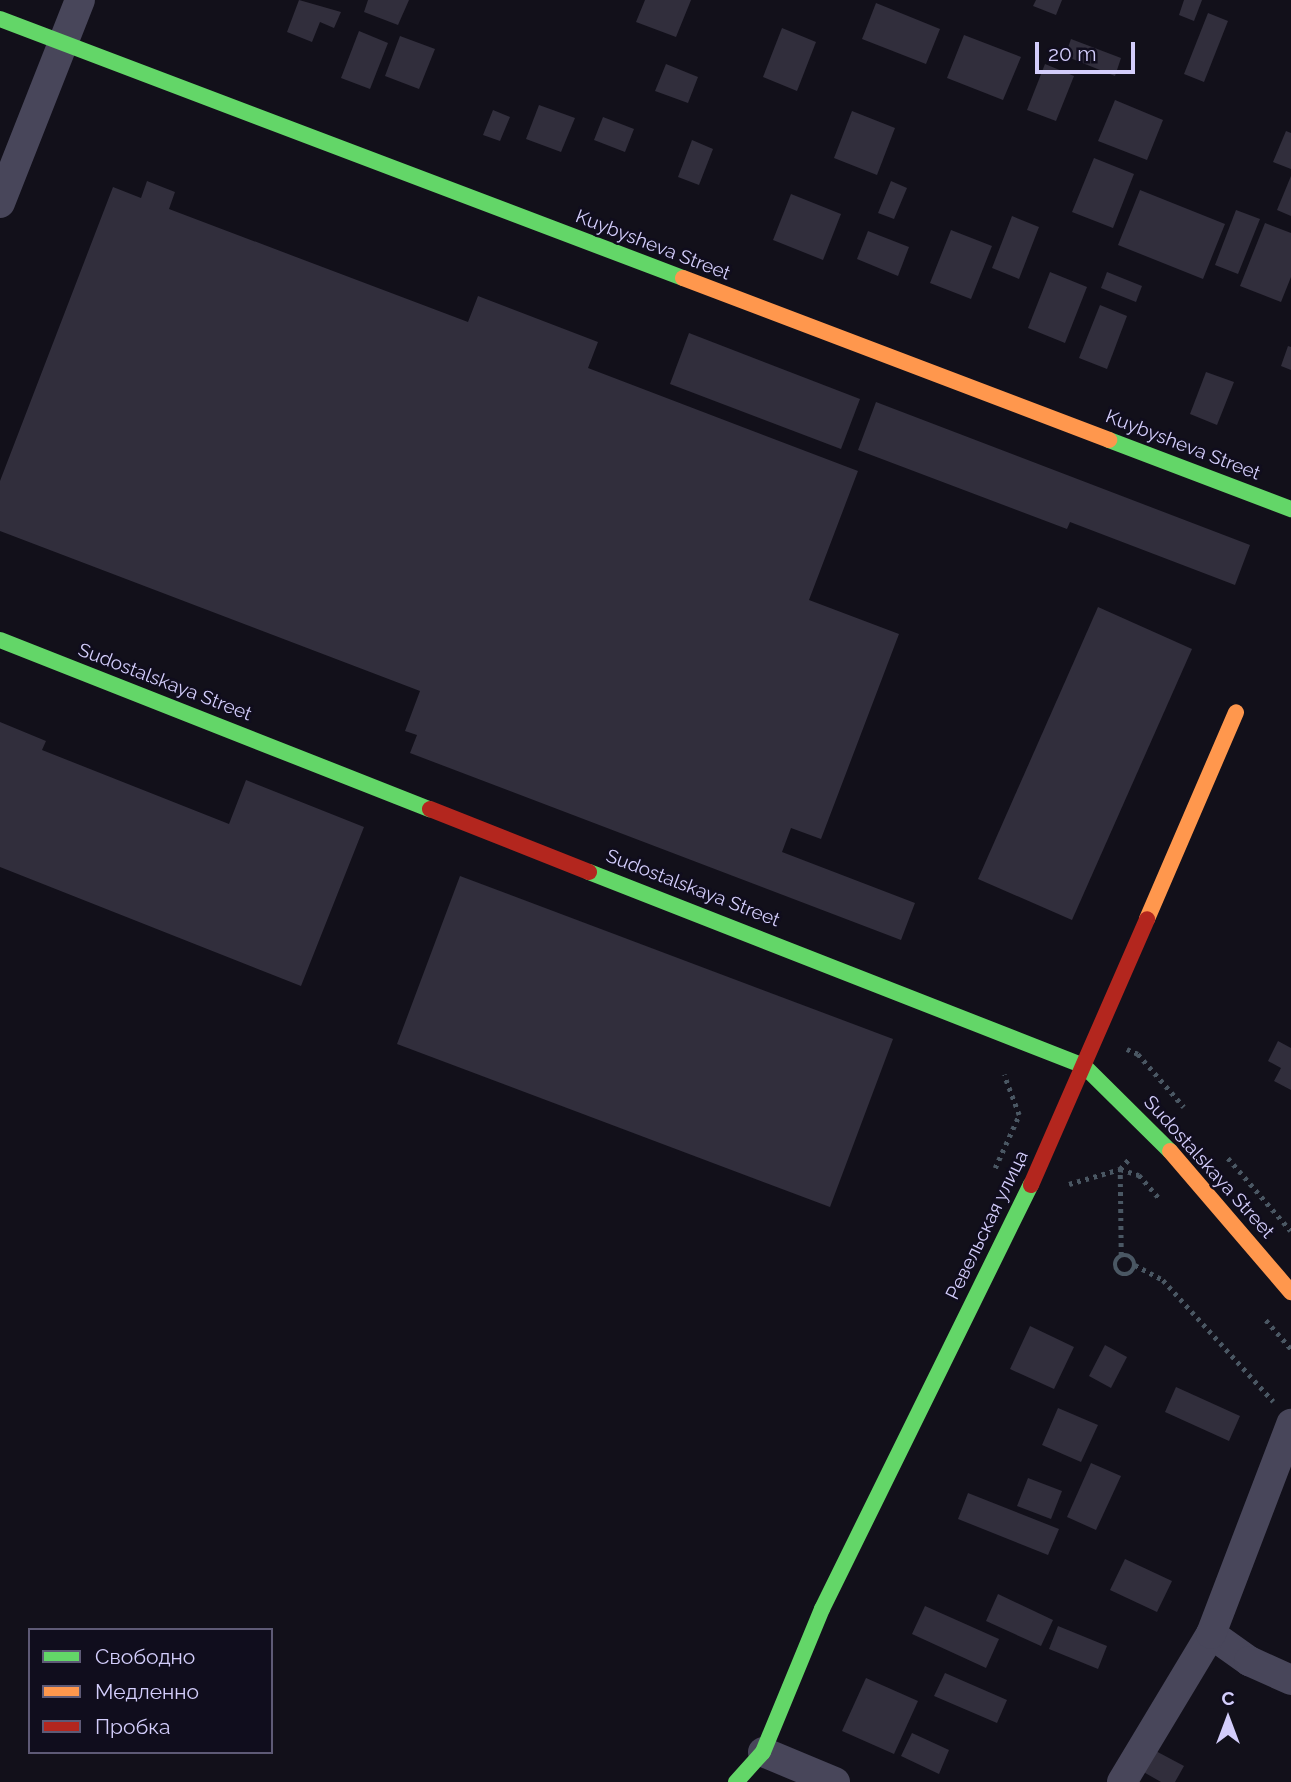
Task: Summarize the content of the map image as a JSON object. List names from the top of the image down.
{
  "streets": {
    "main road": ["Kuybysheva Street", "Sudostalskaya Street", "Ревельская улица"]
  },
  "crossings": [
    ["Sudostalskaya Street", "Ревельская улица"]
  ],
  "legend": ["Свободно", "Медленно", "Пробка"],
  "scale_bar": "20 m",
  "north": "top"
}
